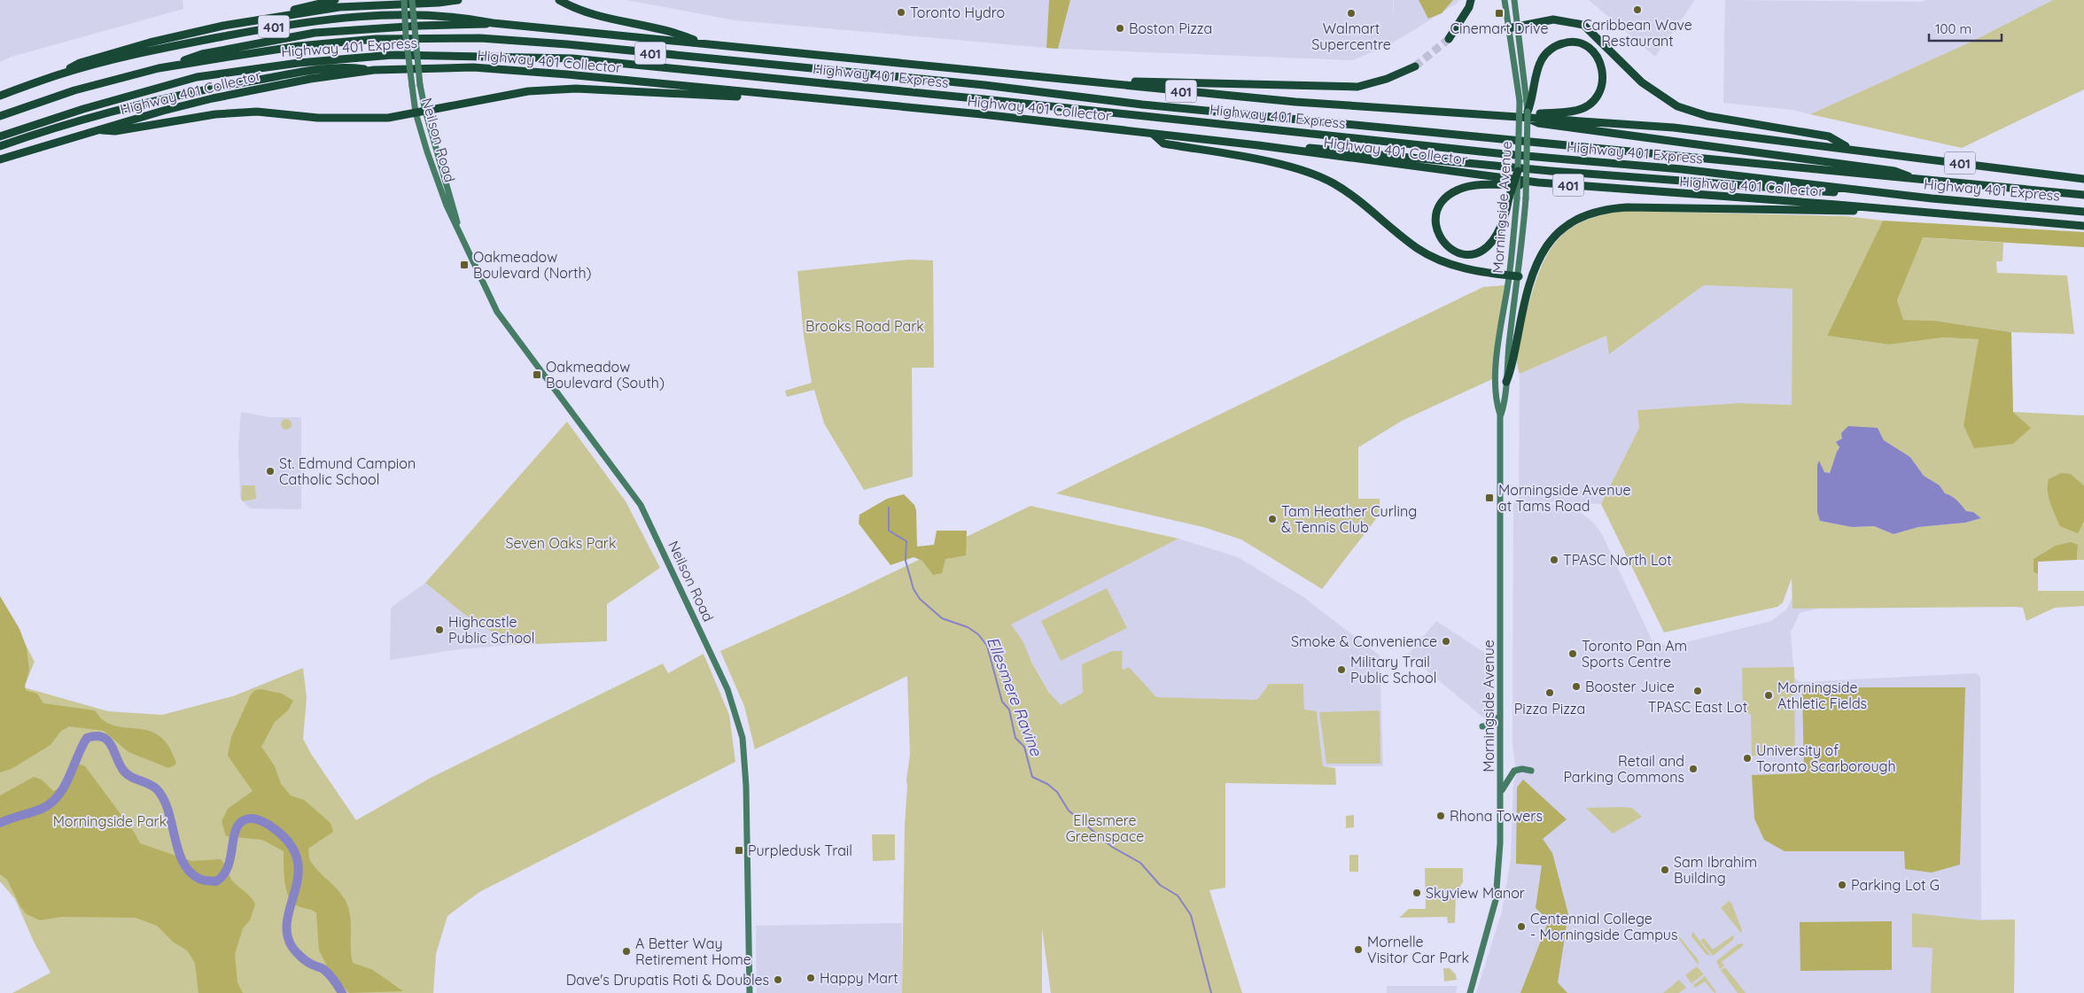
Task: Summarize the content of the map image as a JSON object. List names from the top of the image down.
{
  "streets": {
    "highway": ["401", "Highway 401 Express", "Highway 401 Collector"],
    "main road": ["Neilson Road", "Morningside Avenue"]
  },
  "crossings": [
    ["401", "Morningside Avenue"]
  ],
  "water": ["Ellesmere Ravine"],
  "parks": [
    "Brooks Road Park",
    "Seven Oaks Park",
    "Ellesmere Greenspace",
    "Morningside Park"
  ],
  "places": {
    "other": [
      "Caribbean Wave Restaurant",
      "Toronto Hydro",
      "Walmart Supercentre",
      "Boston Pizza",
      "St. Edmund Campion Catholic School",
      "Tam Heather Curling & Tennis Club",
      "TPASC North Lot",
      "Highcastle Public School",
      "Smoke & Convenience",
      "Toronto Pan Am Sports Centre",
      "Military Trail Public School",
      "Booster Juice",
      "TPASC East Lot",
      "Pizza Pizza",
      "Morningside Athletic Fields",
      "University of Toronto Scarborough",
      "Retail and Parking Commons",
      "Rhona Towers",
      "Sam Ibrahim Building",
      "Parking Lot G",
      "Skyview Manor",
      "Centennial College - Morningside Campus",
      "Mornelle Visitor Car Park",
      "A Better Way Retirement Home",
      "Happy Mart",
      "Dave's Drupatis Roti & Doubles"
    ],
    "transit": [
      "Cinemart Drive",
      "Oakmeadow Boulevard (North)",
      "Oakmeadow Boulevard (South)",
      "Morningside Avenue at Tams Road",
      "Purpledusk Trail"
    ]
  },
  "scale_bar": "100 m"
}
